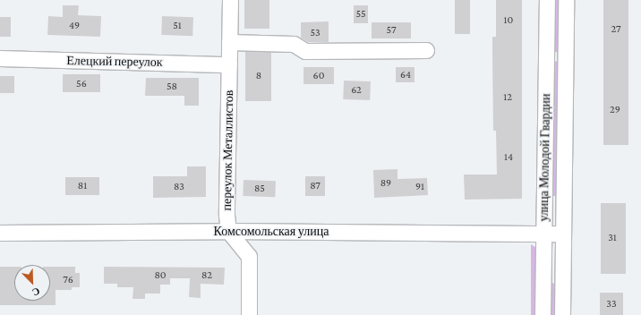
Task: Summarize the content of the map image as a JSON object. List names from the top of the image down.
{
  "streets": {
    "street": [
      "Елецкий переулок",
      "переулок Металлистов",
      "улица Молодой Гвардии",
      "Комсомольская улица"
    ]
  },
  "crossings": [
    ["Елецкий переулок", "переулок Металлистов"],
    ["переулок Металлистов", "Комсомольская улица"],
    ["улица Молодой Гвардии", "Комсомольская улица"]
  ],
  "house_numbers": [
    "55",
    "10",
    "49",
    "51",
    "27",
    "57",
    "53",
    "64",
    "8",
    "60",
    "56",
    "58",
    "62",
    "12",
    "29",
    "14",
    "89",
    "81",
    "87",
    "83",
    "91",
    "85",
    "31",
    "80",
    "82",
    "76",
    "33"
  ],
  "north": "bottom right"
}
